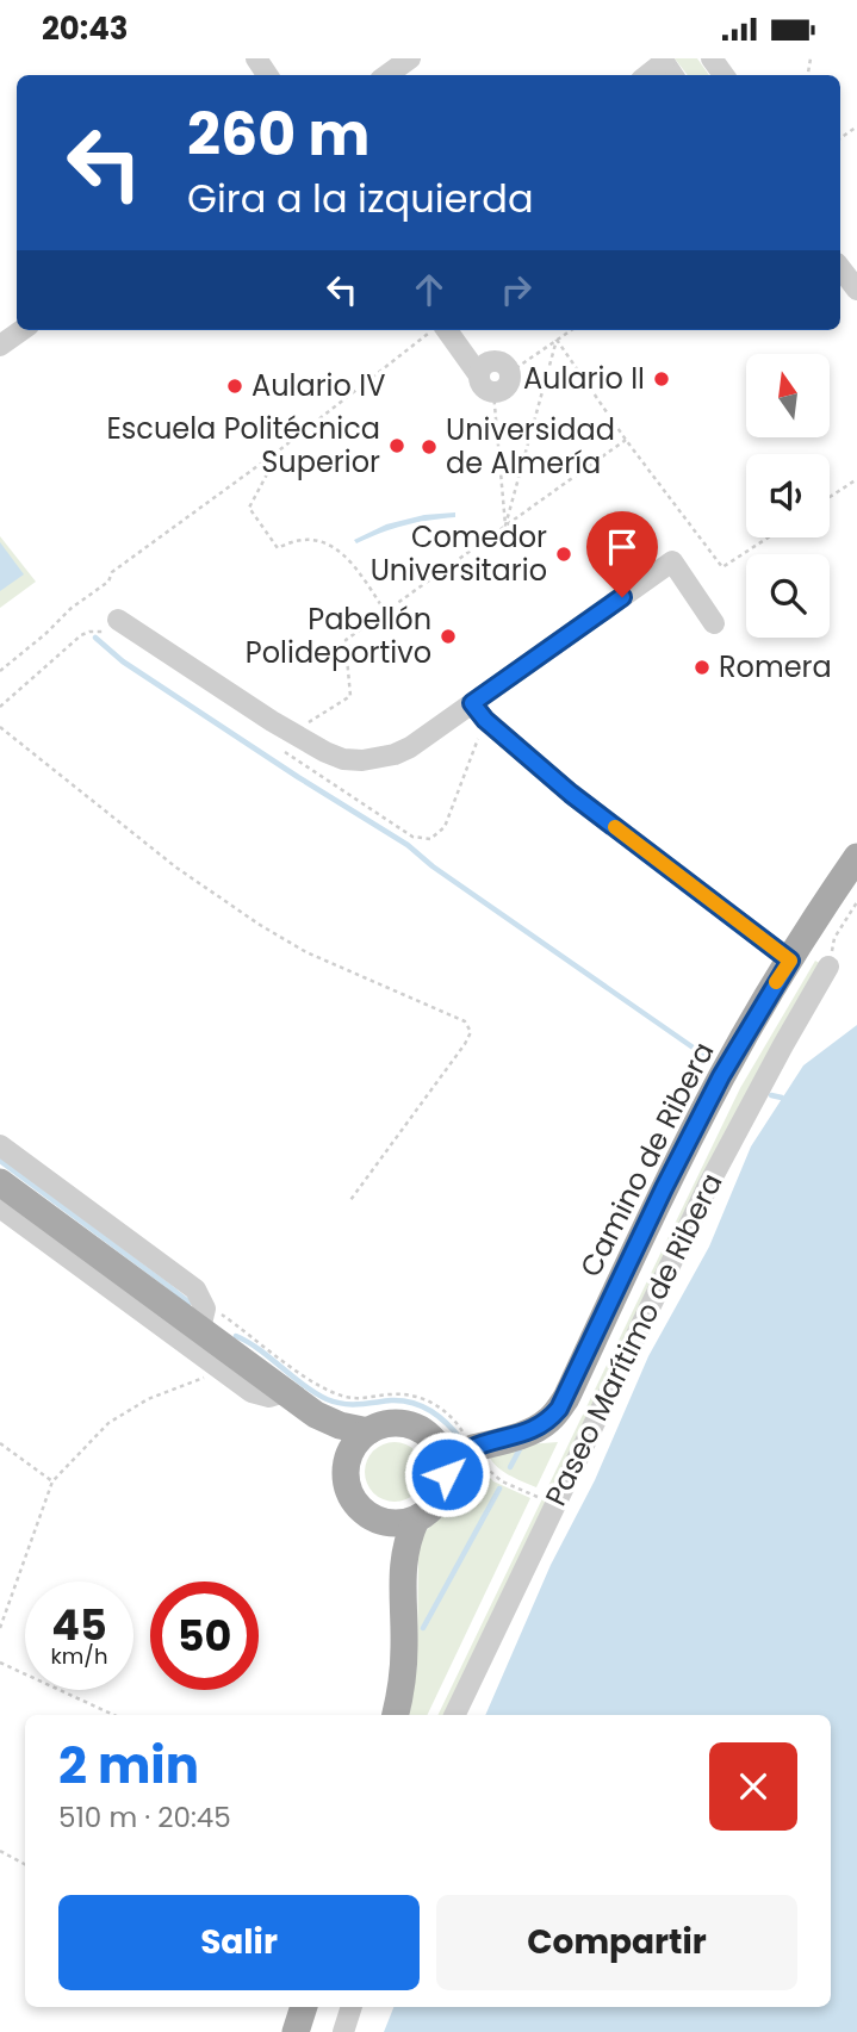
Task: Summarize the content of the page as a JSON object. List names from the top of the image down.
{
  "streets": {
    "main road": ["Camino de Ribera"],
    "street": ["Paseo Marítimo de Ribera"]
  },
  "places": [
    "Aulario II",
    "Aulario IV",
    "Escuela Politécnica Superior",
    "Universidad de Almería",
    "Comedor Universitario",
    "Pabellón Polideportivo",
    "Romera"
  ],
  "north": "top",
  "page": {
    "status": "20:43",
    "turn": ["260 m", "Gira a la izquierda"],
    "speed": "45 km/h",
    "limit": "50",
    "heading": ["2 min", "510 m · 20:45"],
    "buttons": ["Salir", "Compartir"]
  }
}
